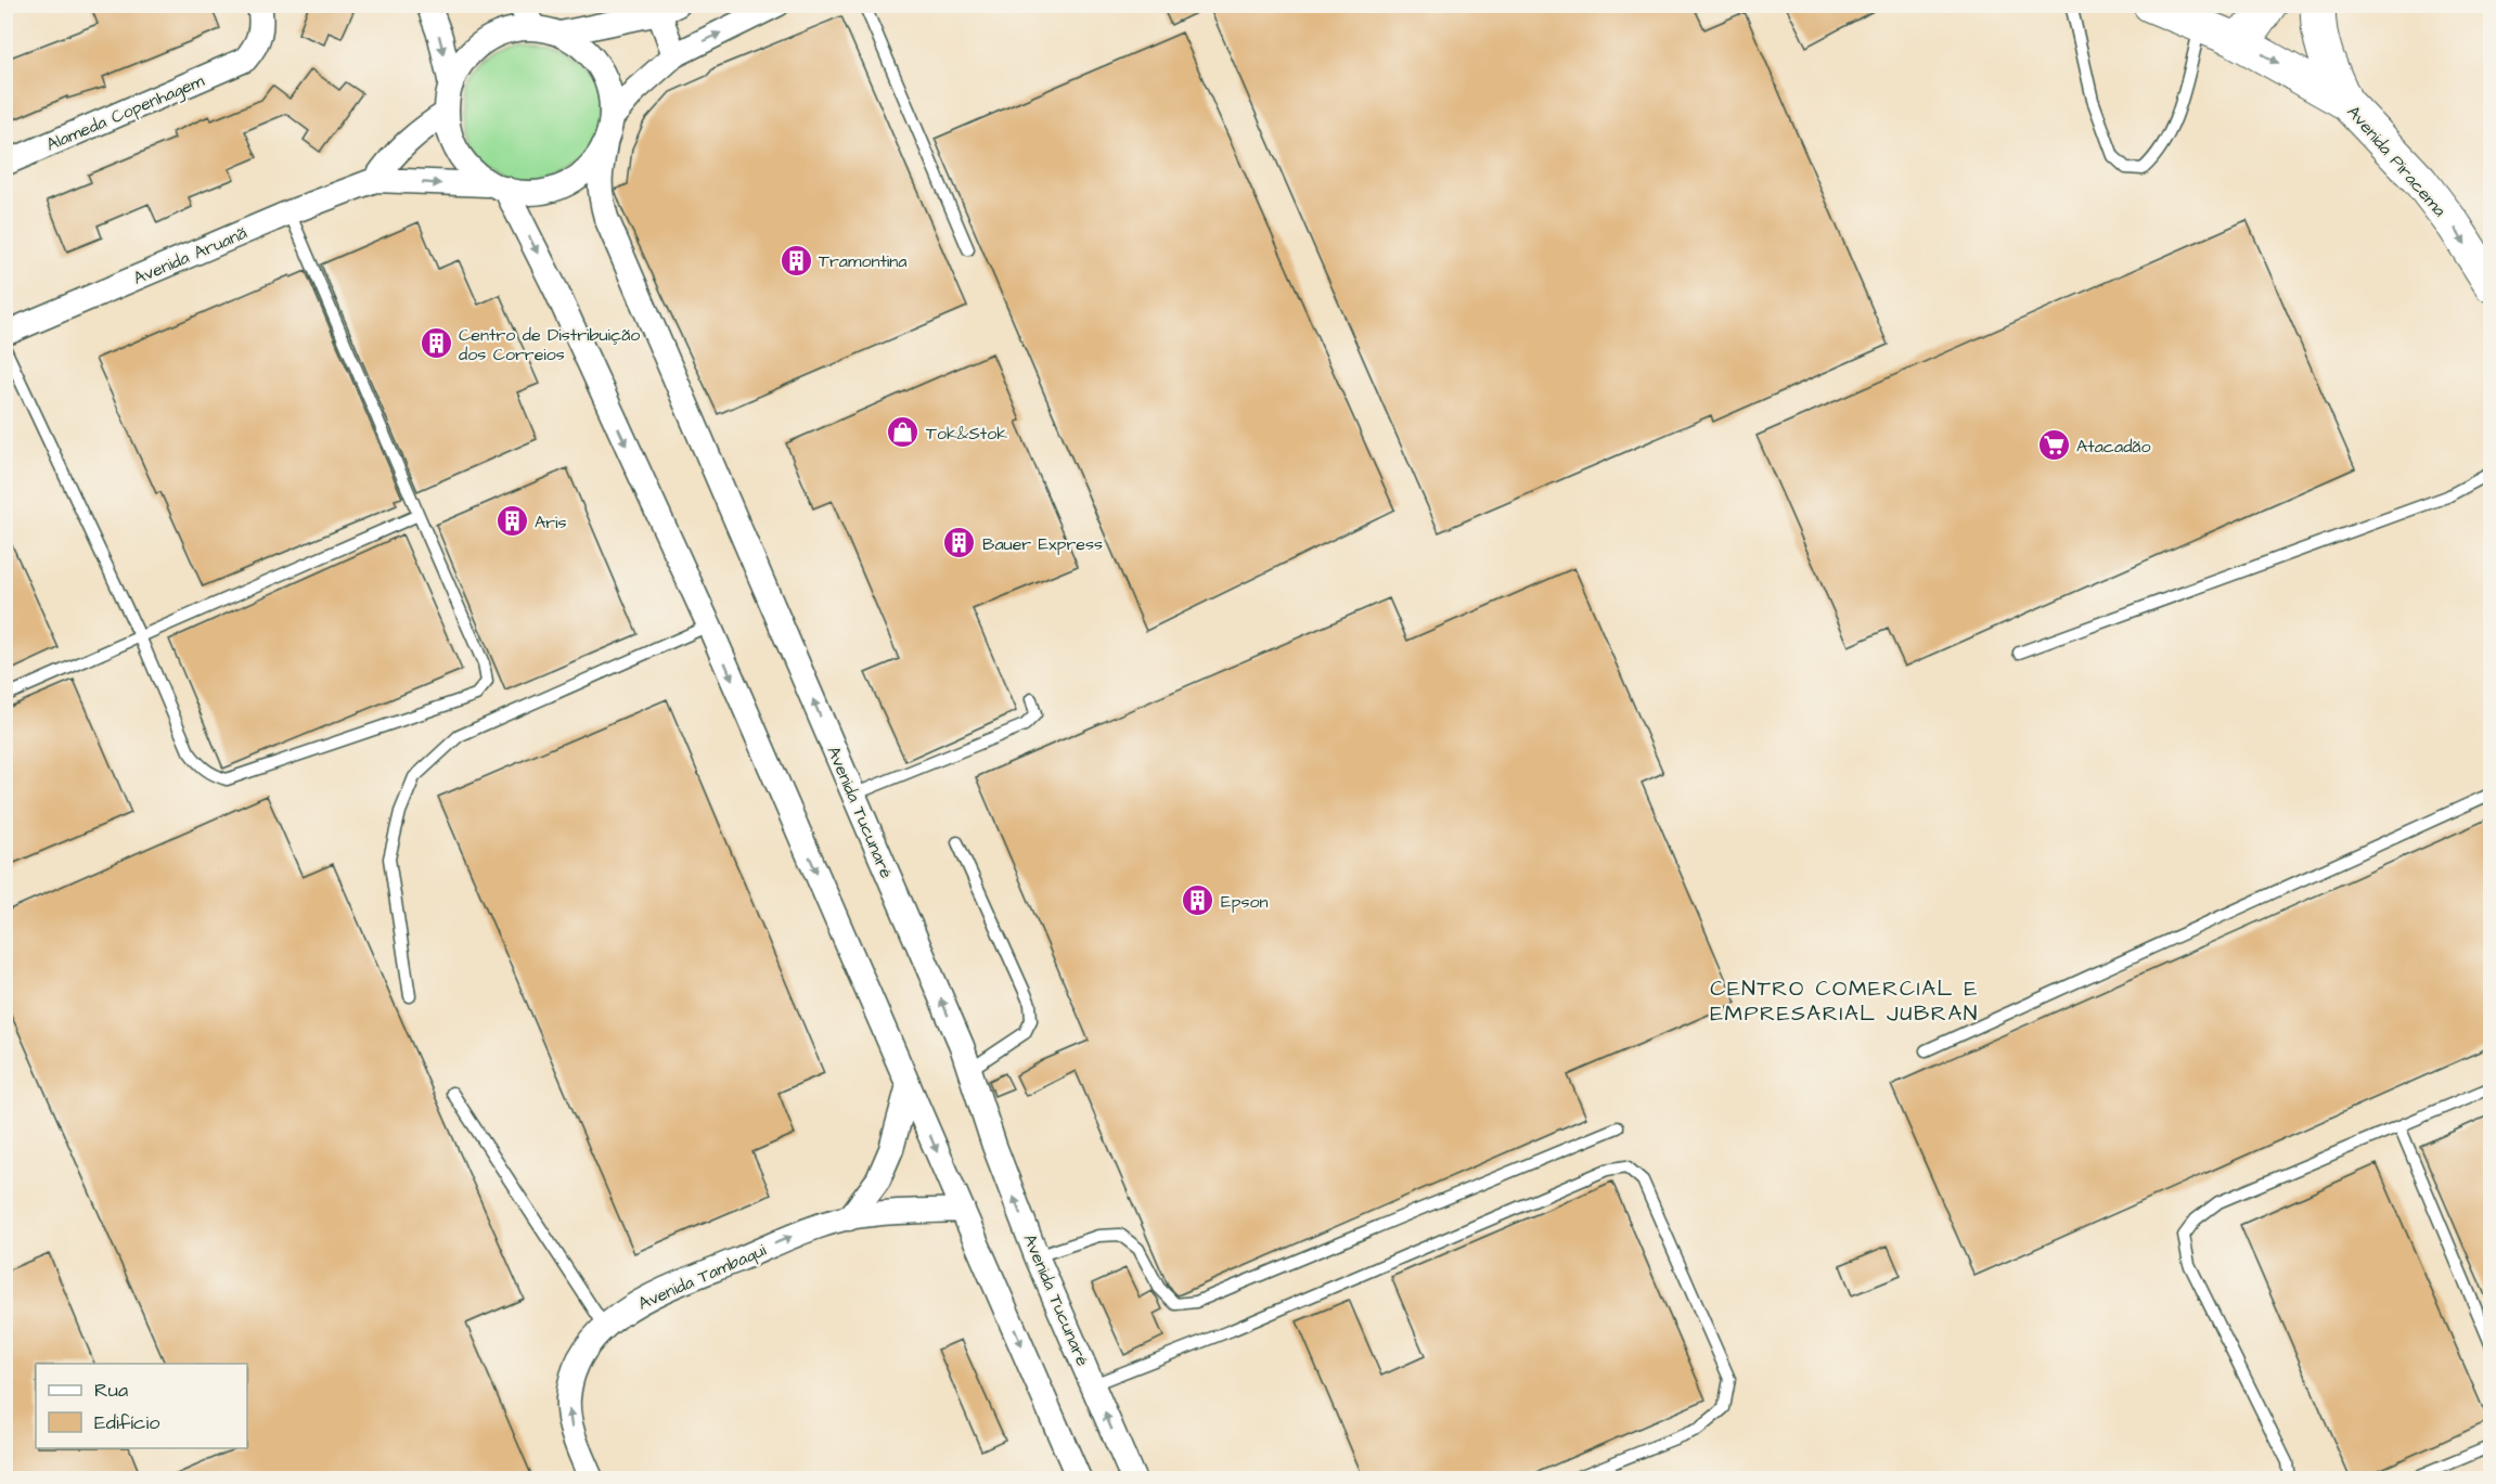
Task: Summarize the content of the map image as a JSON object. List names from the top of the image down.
{
  "streets": {
    "main road": ["Avenida Piracema"],
    "street": [
      "Alameda Copenhagem",
      "Avenida Aruanã",
      "Avenida Tucunaré",
      "Avenida Tambaqui"
    ]
  },
  "crossings": [
    ["Avenida Aruanã", "Avenida Tucunaré"]
  ],
  "one_way": ["Avenida Piracema", "Avenida Tambaqui"],
  "districts": ["CENTRO COMERCIAL E EMPRESARIAL JUBRAN"],
  "places": {
    "building": [
      "Tramontina",
      "Centro de Distribuição dos Correios",
      "Aris",
      "Bauer Express",
      "Epson"
    ],
    "shop": ["Tok&Stok"],
    "supermarket": ["Atacadão"]
  },
  "legend": ["Rua", "Edifício"]
}
